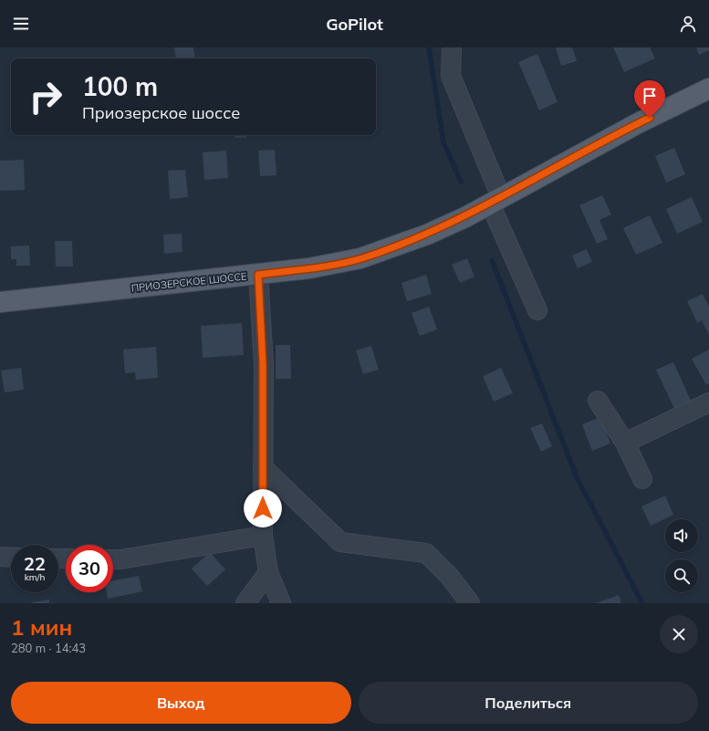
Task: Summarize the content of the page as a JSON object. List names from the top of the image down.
{
  "streets": {
    "main road": ["ПРИОЗЕРСКОЕ ШОССЕ"]
  },
  "page": {
    "header": "GoPilot",
    "turn": ["100 m", "Приозерское шоссе"],
    "speed": "22 km/h",
    "limit": "30",
    "heading": ["1 мин", "280 m · 14:43"],
    "buttons": ["Выход", "Поделиться"]
  }
}
